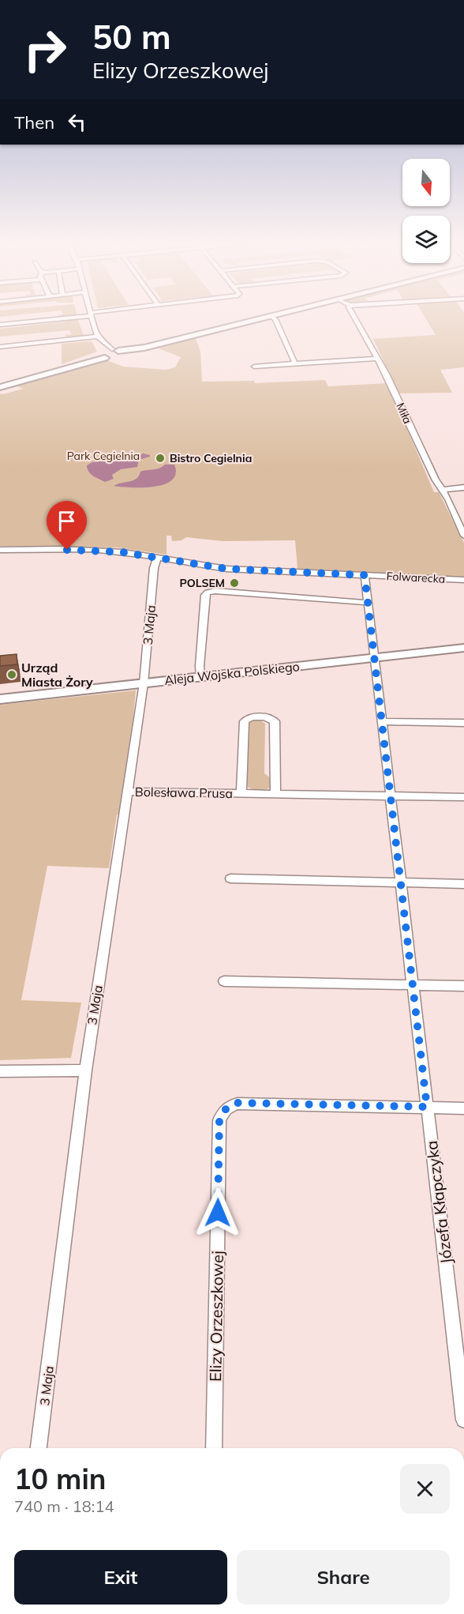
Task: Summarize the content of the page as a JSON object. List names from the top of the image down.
{
  "streets": {
    "street": [
      "Miła",
      "Folwarecka",
      "3 Maja",
      "Aleja Wojska Polskiego",
      "Bolesława Prusa",
      "Józefa Kłapczyka",
      "Elizy Orzeszkowej"
    ]
  },
  "crossings": [
    ["Folwarecka", "3 Maja"],
    ["Folwarecka", "Józefa Kłapczyka"],
    ["3 Maja", "Aleja Wojska Polskiego"],
    ["3 Maja", "Bolesława Prusa"],
    ["Aleja Wojska Polskiego", "Józefa Kłapczyka"],
    ["Bolesława Prusa", "Józefa Kłapczyka"],
    ["Józefa Kłapczyka", "Elizy Orzeszkowej"]
  ],
  "parks": ["Park Cegielnia"],
  "places": ["Bistro Cegielnia", "POLSEM", "Urząd Miasta Żory"],
  "north": "bottom",
  "page": {
    "turn": ["50 m", "Elizy Orzeszkowej"],
    "then": "Then",
    "heading": ["10 min", "740 m · 18:14"],
    "buttons": ["Exit", "Share"]
  }
}
